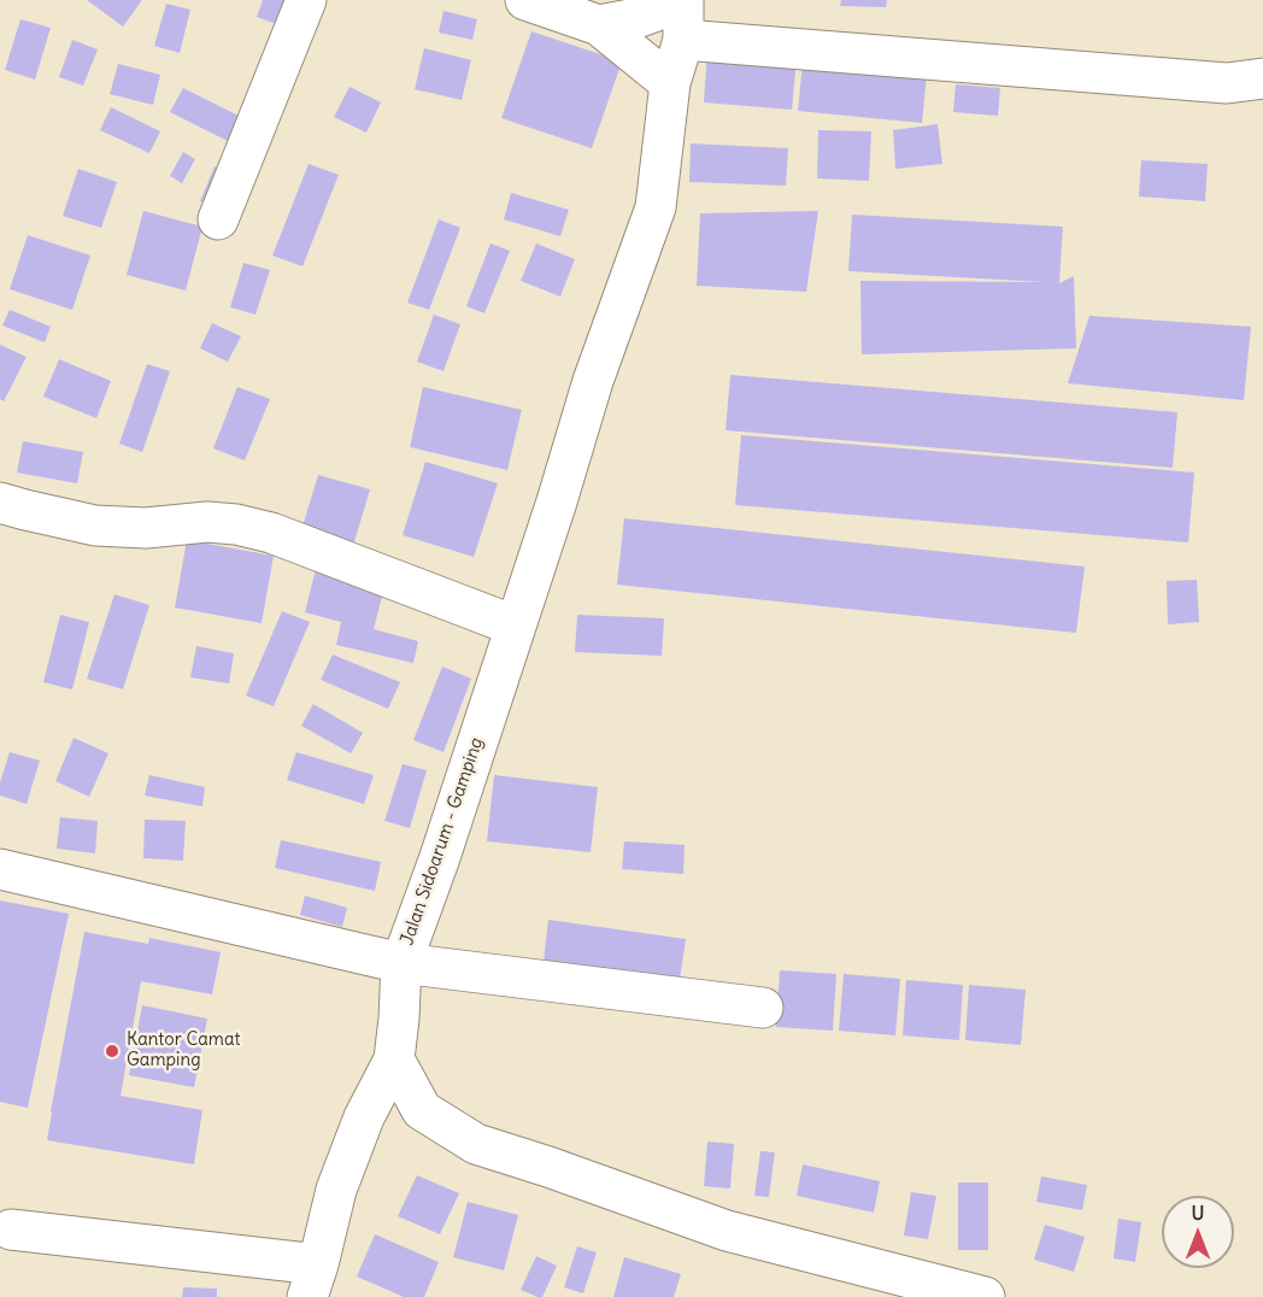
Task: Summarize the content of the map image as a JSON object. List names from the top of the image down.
{
  "streets": {
    "street": ["Jalan Sidoarum - Gamping"]
  },
  "places": ["Kantor Camat Gamping"],
  "north": "top"
}
